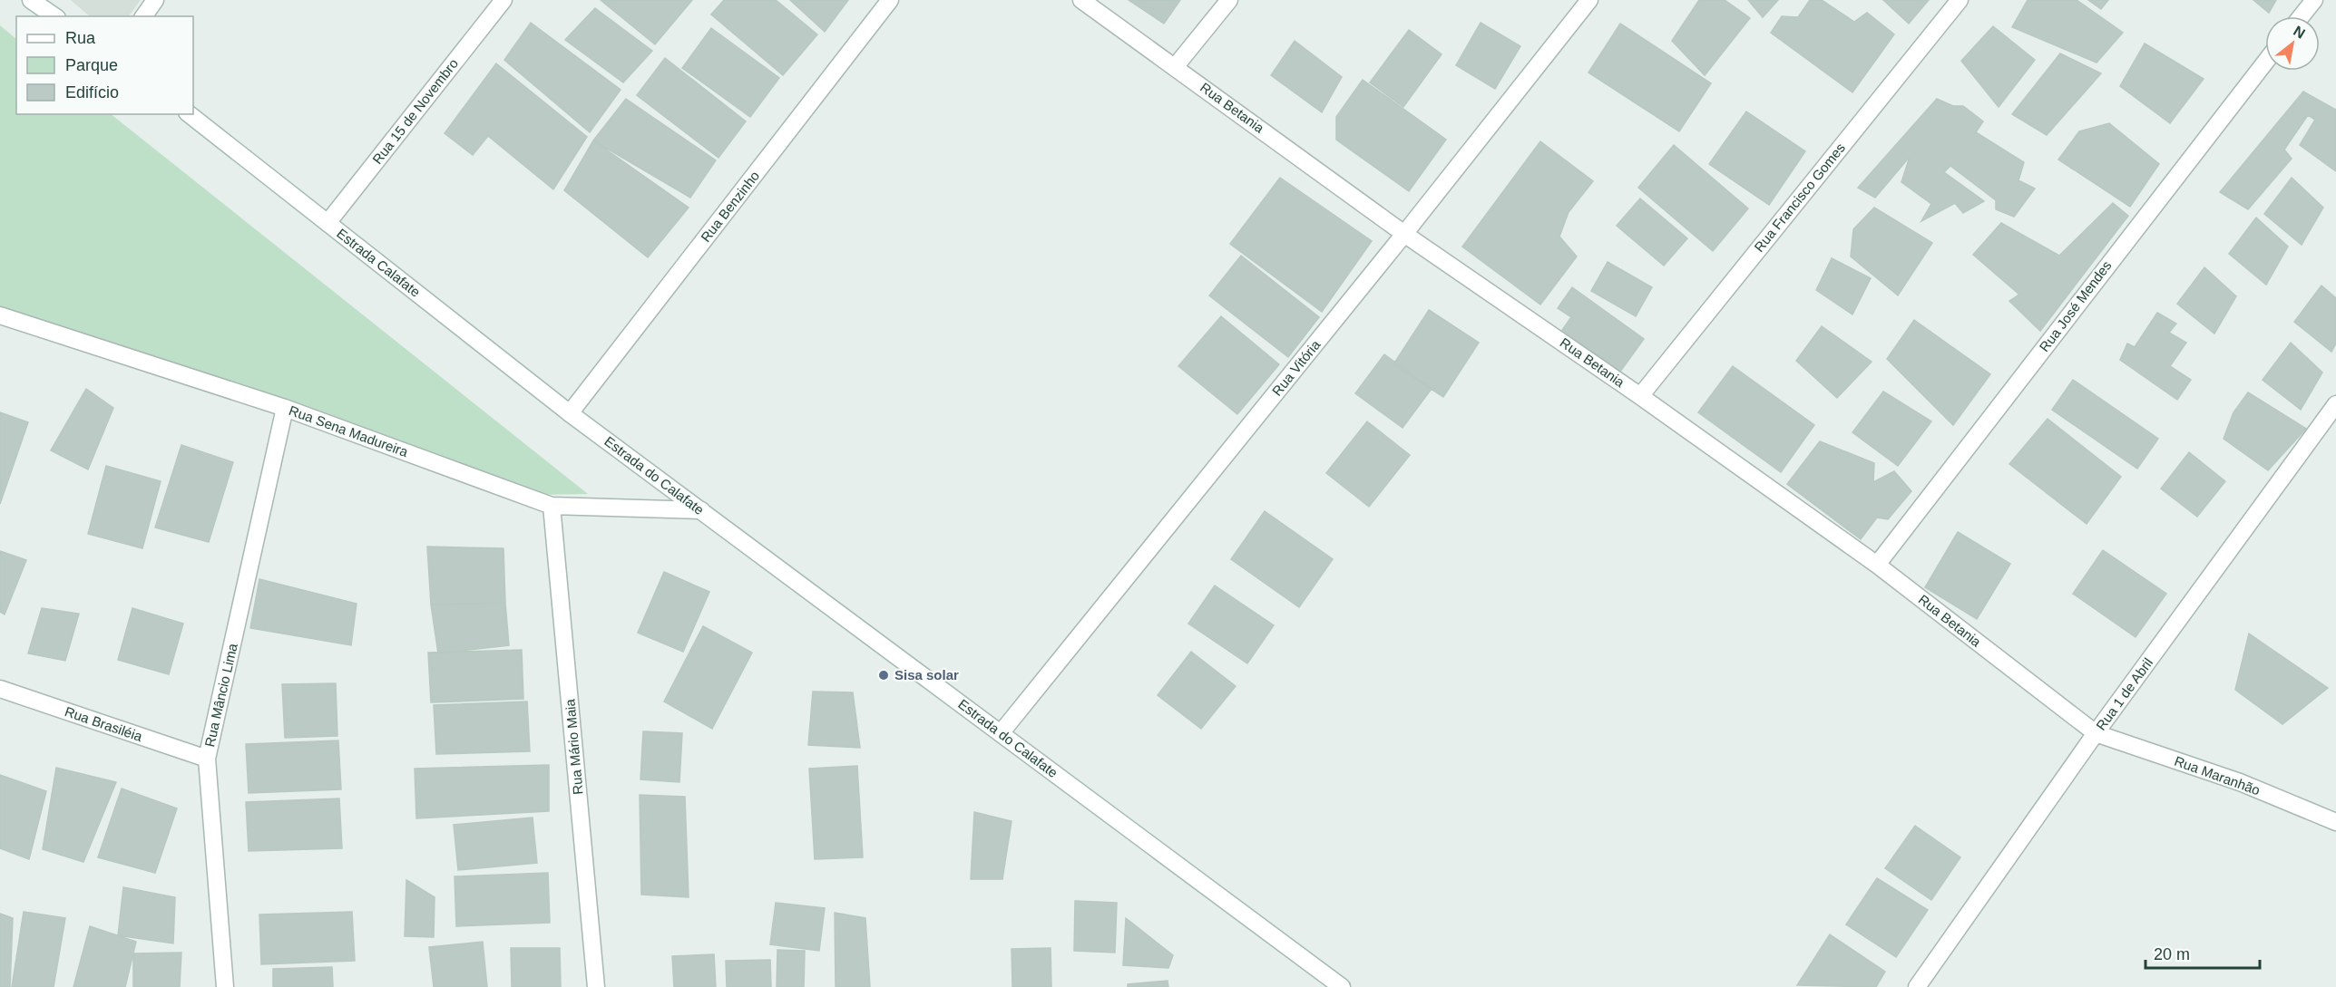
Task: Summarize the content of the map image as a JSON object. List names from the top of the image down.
{
  "streets": {
    "street": [
      "Rua Betania",
      "Rua 15 de Novembro",
      "Rua Francisco Gomes",
      "Rua Benzinho",
      "Estrada Calafate",
      "Rua José Mendes",
      "Rua Vitória",
      "Rua Sena Madureira",
      "Estrada do Calafate",
      "Rua 1 de Abril",
      "Rua Mâncio Lima",
      "Rua Brasiléia",
      "Rua Mário Maia",
      "Rua Maranhão"
    ]
  },
  "crossings": [
    ["Rua Betania", "Rua Francisco Gomes"],
    ["Rua Betania", "Rua José Mendes"],
    ["Rua Betania", "Rua Vitória"],
    ["Rua Betania", "Rua 1 de Abril"],
    ["Rua Betania", "Rua Maranhão"],
    ["Rua 15 de Novembro", "Estrada Calafate"],
    ["Rua Benzinho", "Estrada Calafate"],
    ["Rua Benzinho", "Estrada do Calafate"],
    ["Estrada Calafate", "Estrada do Calafate"],
    ["Rua Vitória", "Estrada do Calafate"],
    ["Rua Sena Madureira", "Estrada do Calafate"],
    ["Rua Sena Madureira", "Rua Mâncio Lima"],
    ["Rua Sena Madureira", "Rua Mário Maia"],
    ["Rua 1 de Abril", "Rua Maranhão"],
    ["Rua Mâncio Lima", "Rua Brasiléia"]
  ],
  "places": ["Sisa solar"],
  "legend": ["Rua", "Parque", "Edifício"],
  "scale_bar": "20 m",
  "north": "top right"
}
